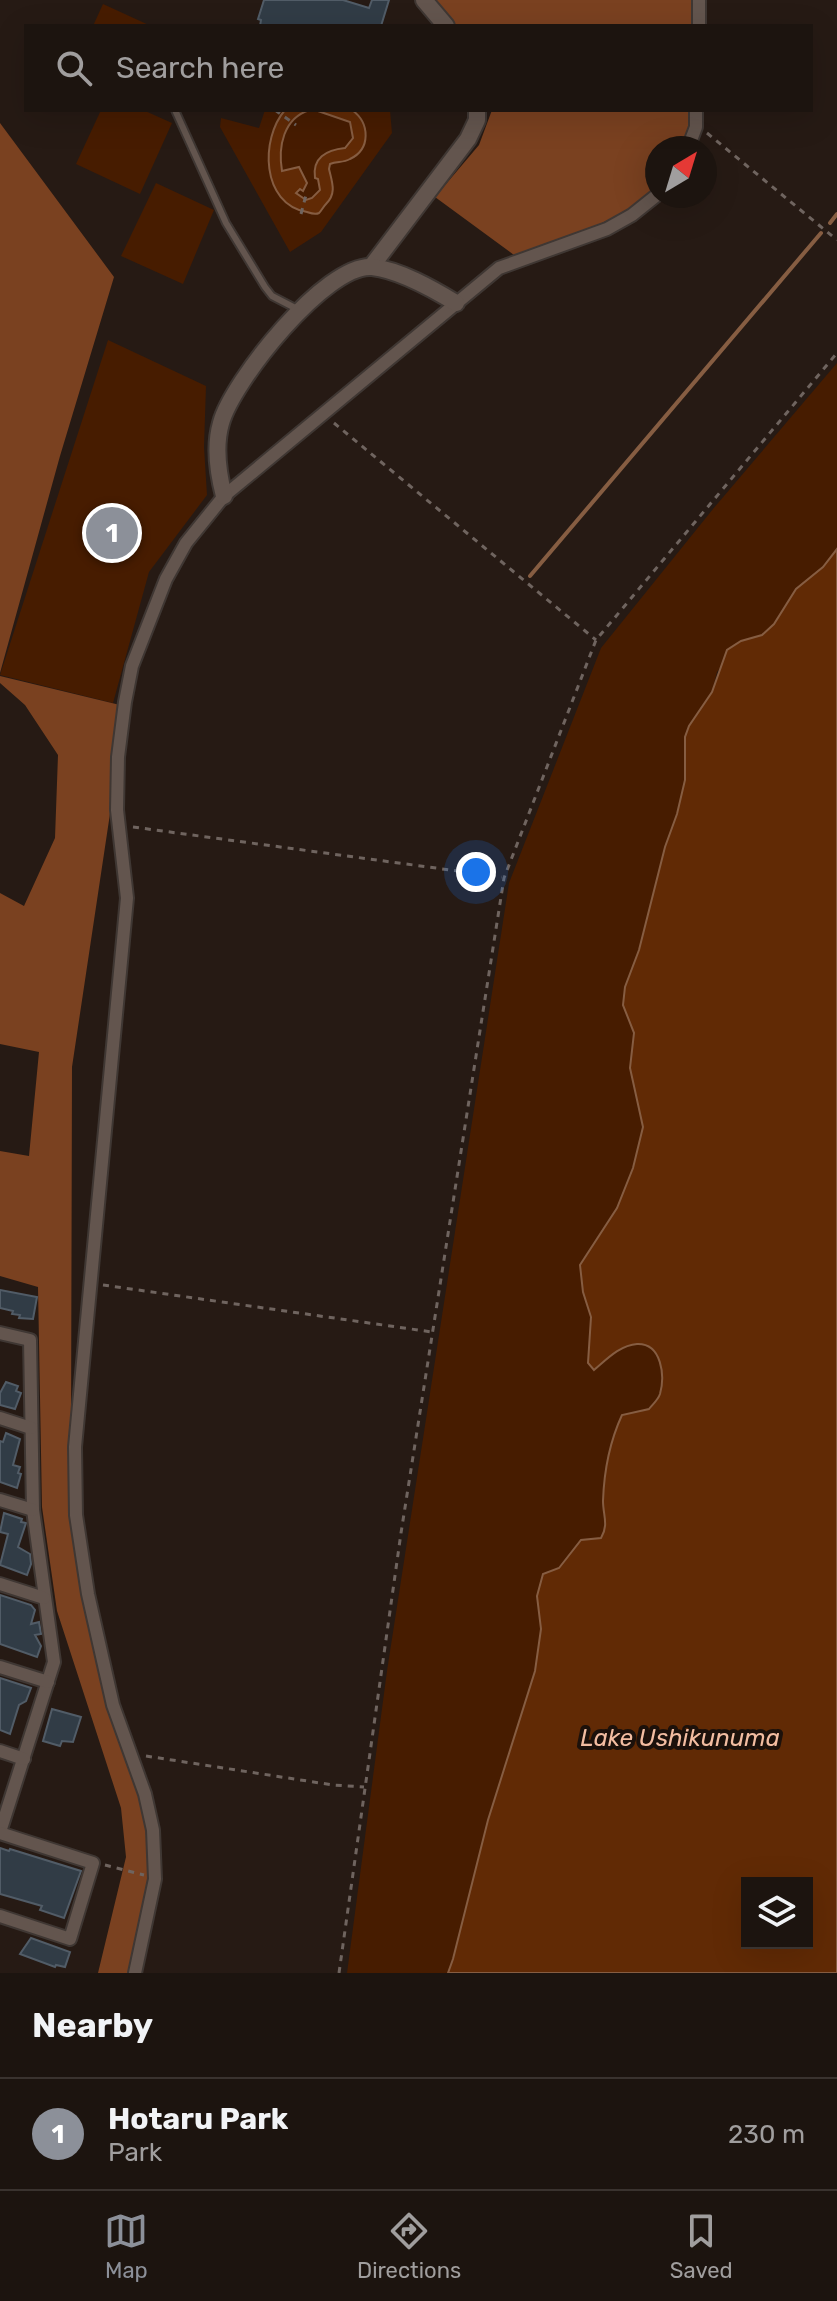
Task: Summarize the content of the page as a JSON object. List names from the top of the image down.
{
  "water": ["Lake Ushikunuma"],
  "north": "top right",
  "page": {
    "search": "Search here",
    "pins": "1",
    "heading": "Nearby",
    "list": [
      {
        "mark": "1",
        "name": "Hotaru Park",
        "note": "Park",
        "value": "230 m"
      }
    ],
    "nav": ["Map", "Directions", "Saved"]
  }
}
